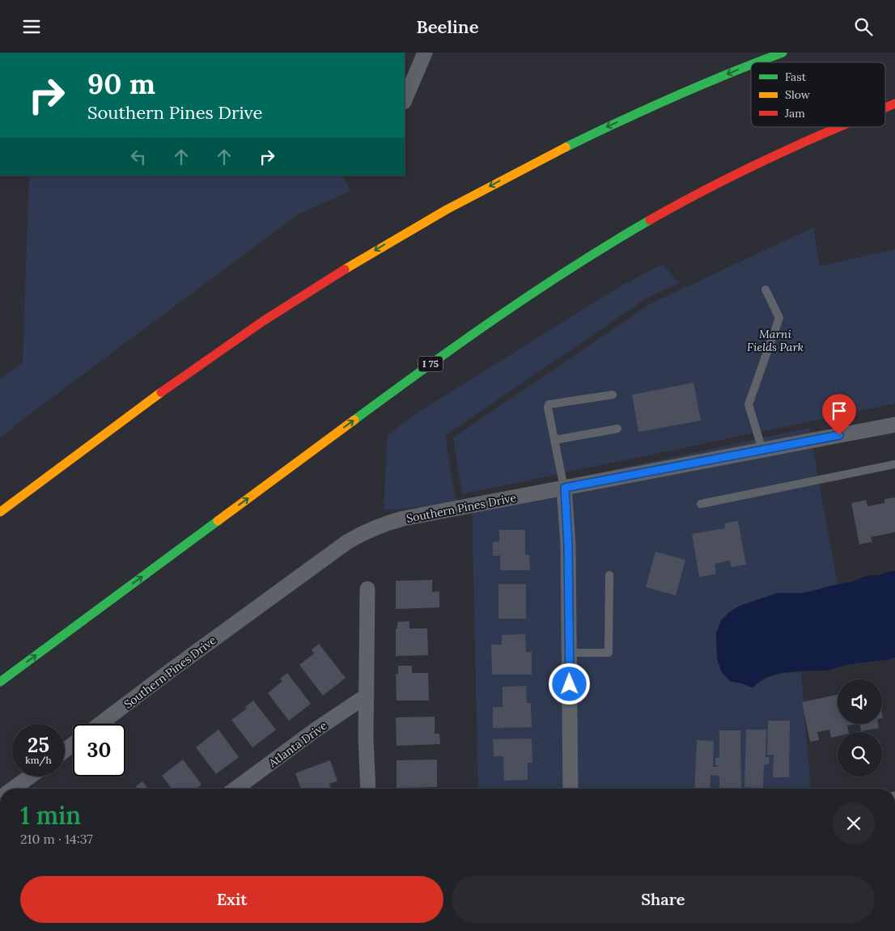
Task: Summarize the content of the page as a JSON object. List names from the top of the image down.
{
  "streets": {
    "highway": ["I 75"],
    "street": ["Southern Pines Drive", "Atlanta Drive"]
  },
  "parks": ["Marni Fields Park"],
  "legend": ["Fast", "Slow", "Jam"],
  "page": {
    "header": "Beeline",
    "turn": ["90 m", "Southern Pines Drive"],
    "speed": "25 km/h",
    "limit": "30",
    "heading": ["1 min", "210 m · 14:37"],
    "buttons": ["Exit", "Share"]
  }
}
